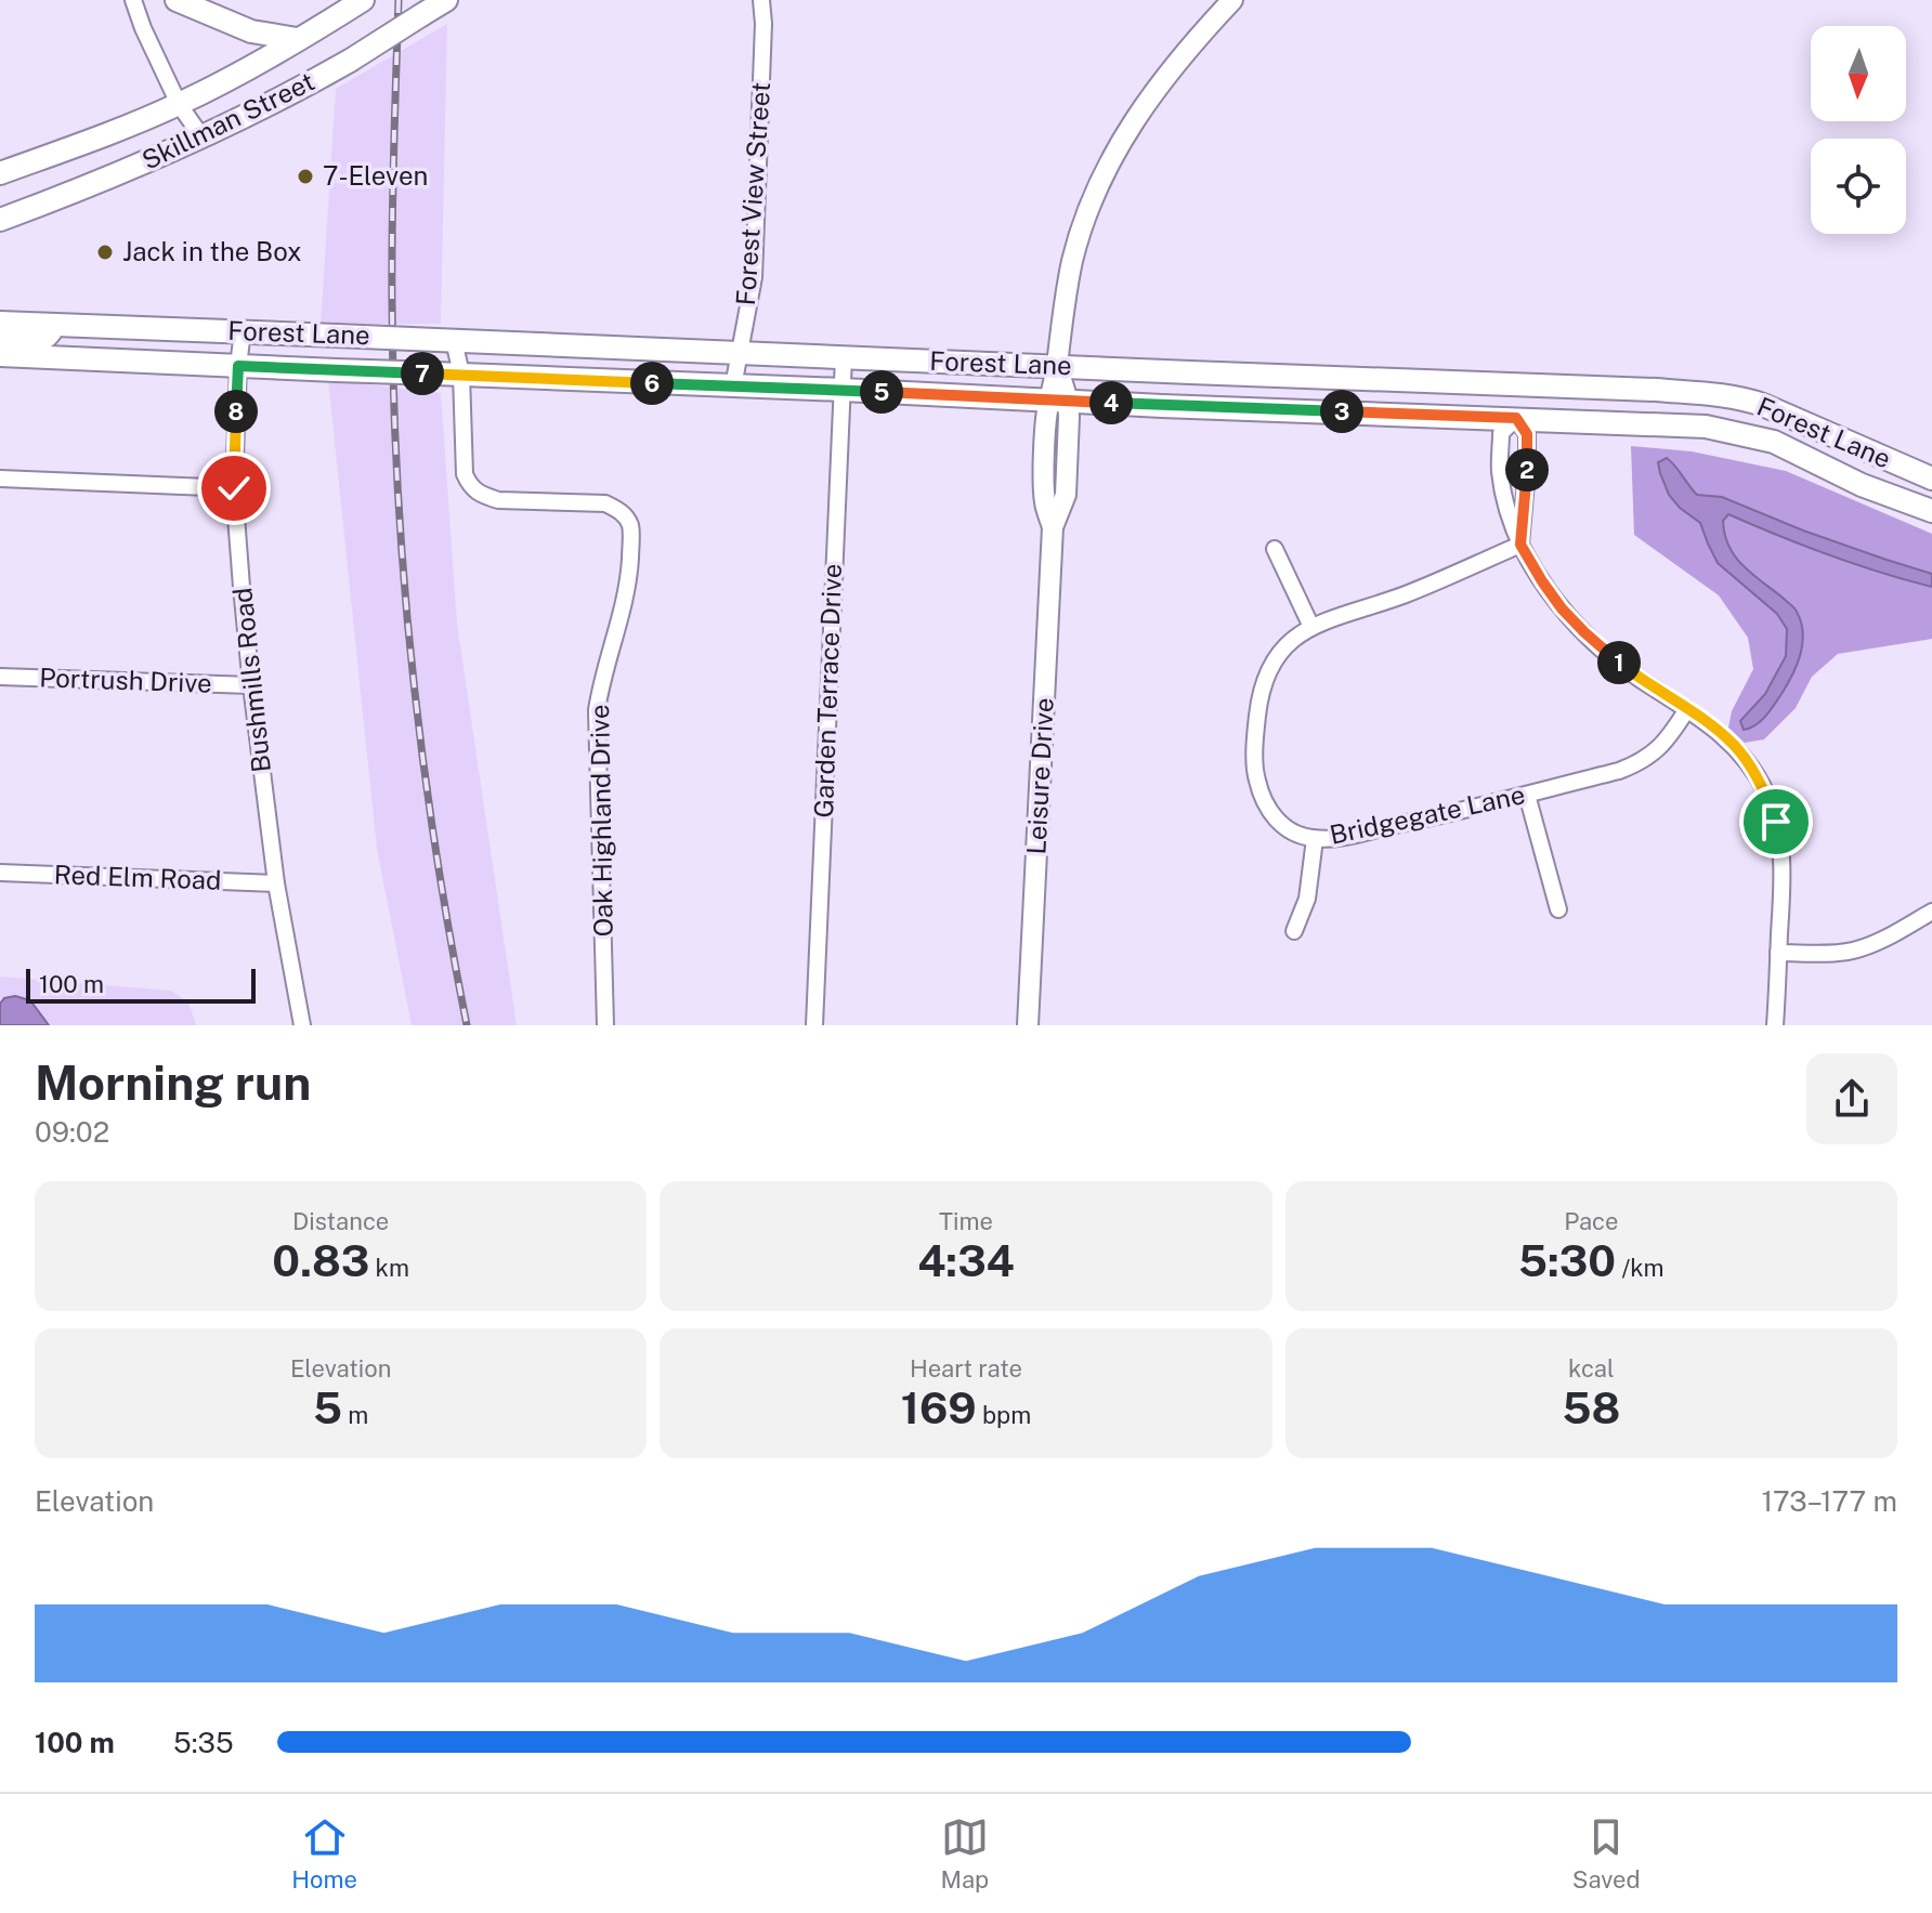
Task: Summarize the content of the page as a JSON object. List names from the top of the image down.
{
  "streets": {
    "main road": ["Skillman Street", "Forest Lane"],
    "street": [
      "Forest View Street",
      "Bushmills Road",
      "Portrush Drive",
      "Garden Terrace Drive",
      "Leisure Drive",
      "Bridgegate Lane",
      "Oak Highland Drive",
      "Red Elm Road"
    ]
  },
  "crossings": [
    ["Forest View Street", "Forest Lane"],
    ["Forest Lane", "Bushmills Road"],
    ["Forest Lane", "Garden Terrace Drive"],
    ["Forest Lane", "Leisure Drive"],
    ["Forest Lane", "Oak Highland Drive"],
    ["Bushmills Road", "Portrush Drive"],
    ["Bushmills Road", "Red Elm Road"]
  ],
  "places": ["7-Eleven", "Jack in the Box"],
  "scale_bar": "100 m",
  "north": "bottom",
  "page": {
    "pins": [
      "7",
      "6",
      "5",
      "4",
      "3",
      "8",
      "2",
      "1"
    ],
    "scale": "100 m",
    "heading": ["Morning run", "09:02"],
    "stats": [
      ["Distance", "0.83 km"],
      ["Time", "4:34"],
      ["Pace", "5:30 /km"],
      ["Elevation", "5 m"],
      ["Heart rate", "169 bpm"],
      ["kcal", "58"]
    ],
    "chart": ["Elevation", "173–177 m"],
    "list": [
      {
        "name": "100 m",
        "note": "5:35"
      }
    ],
    "tabs": ["Home", "Map", "Saved"]
  }
}
